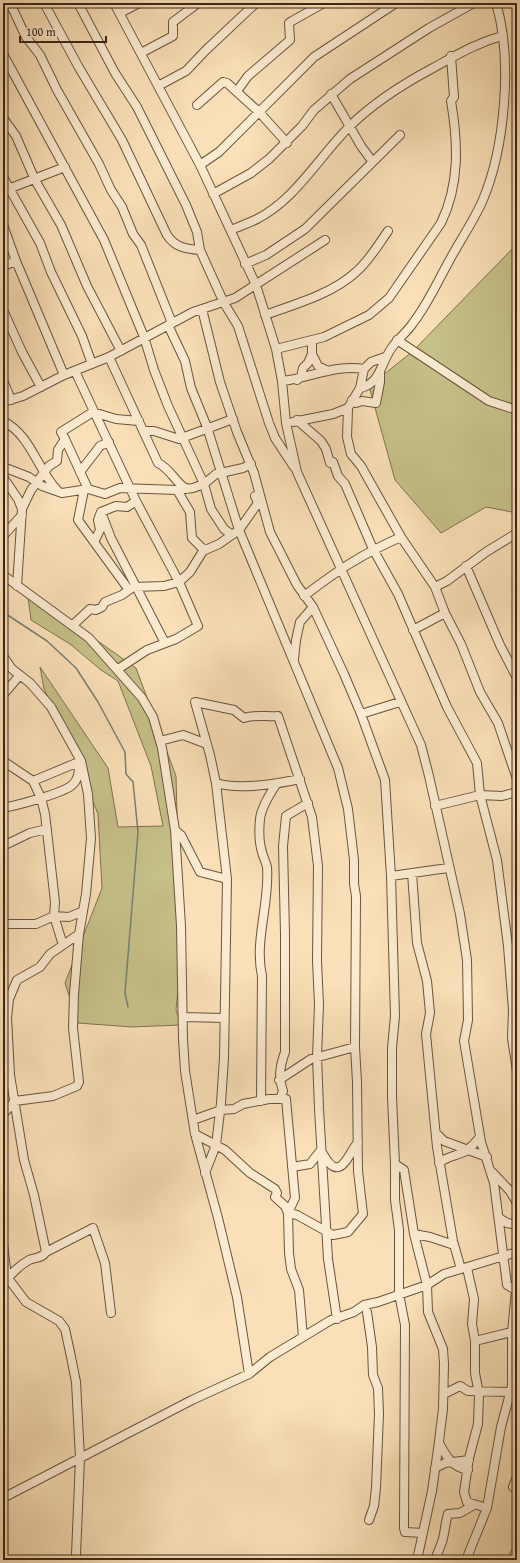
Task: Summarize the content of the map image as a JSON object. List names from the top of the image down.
{
  "scale_bar": "100 m"
}
